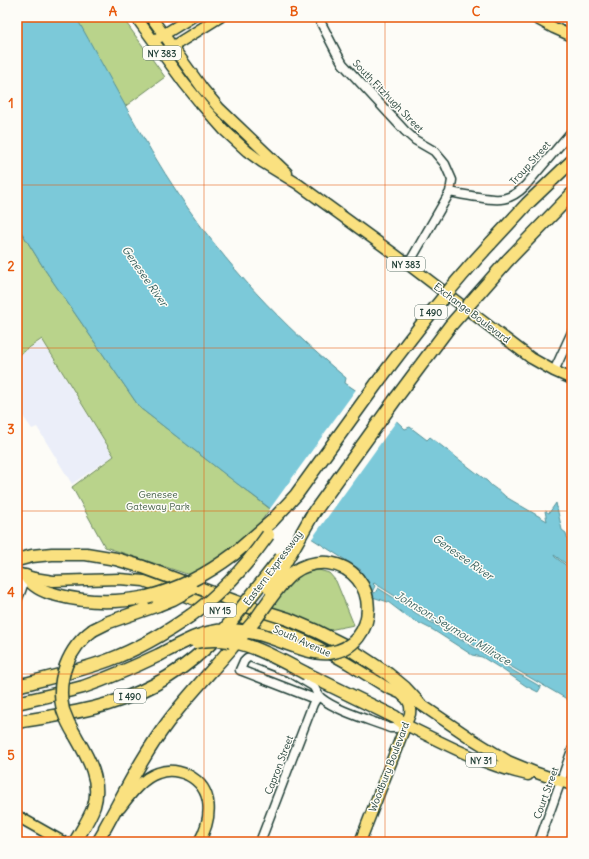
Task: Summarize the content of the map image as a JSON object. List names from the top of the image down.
{
  "streets": {
    "highway": ["I 490", "Eastern Expressway"],
    "main road": [
      "NY 383",
      "Exchange Boulevard",
      "NY 15",
      "South Avenue",
      "NY 31",
      "Woodbury Boulevard"
    ],
    "street": [
      "South Fitzhugh Street",
      "Troup Street",
      "Capron Street",
      "Court Street"
    ]
  },
  "crossings": [
    ["South Fitzhugh Street", "Troup Street"],
    ["I 490", "Eastern Expressway"],
    ["South Avenue", "Woodbury Boulevard"],
    ["South Avenue", "Court Street"]
  ],
  "water": ["Genesee River", "Johnson-Seymour Millrace"],
  "parks": ["Genesee Gateway Park"],
  "grid": {
    "columns": ["A", "B", "C"],
    "rows": [
      "1",
      "2",
      "3",
      "4",
      "5"
    ]
  }
}
